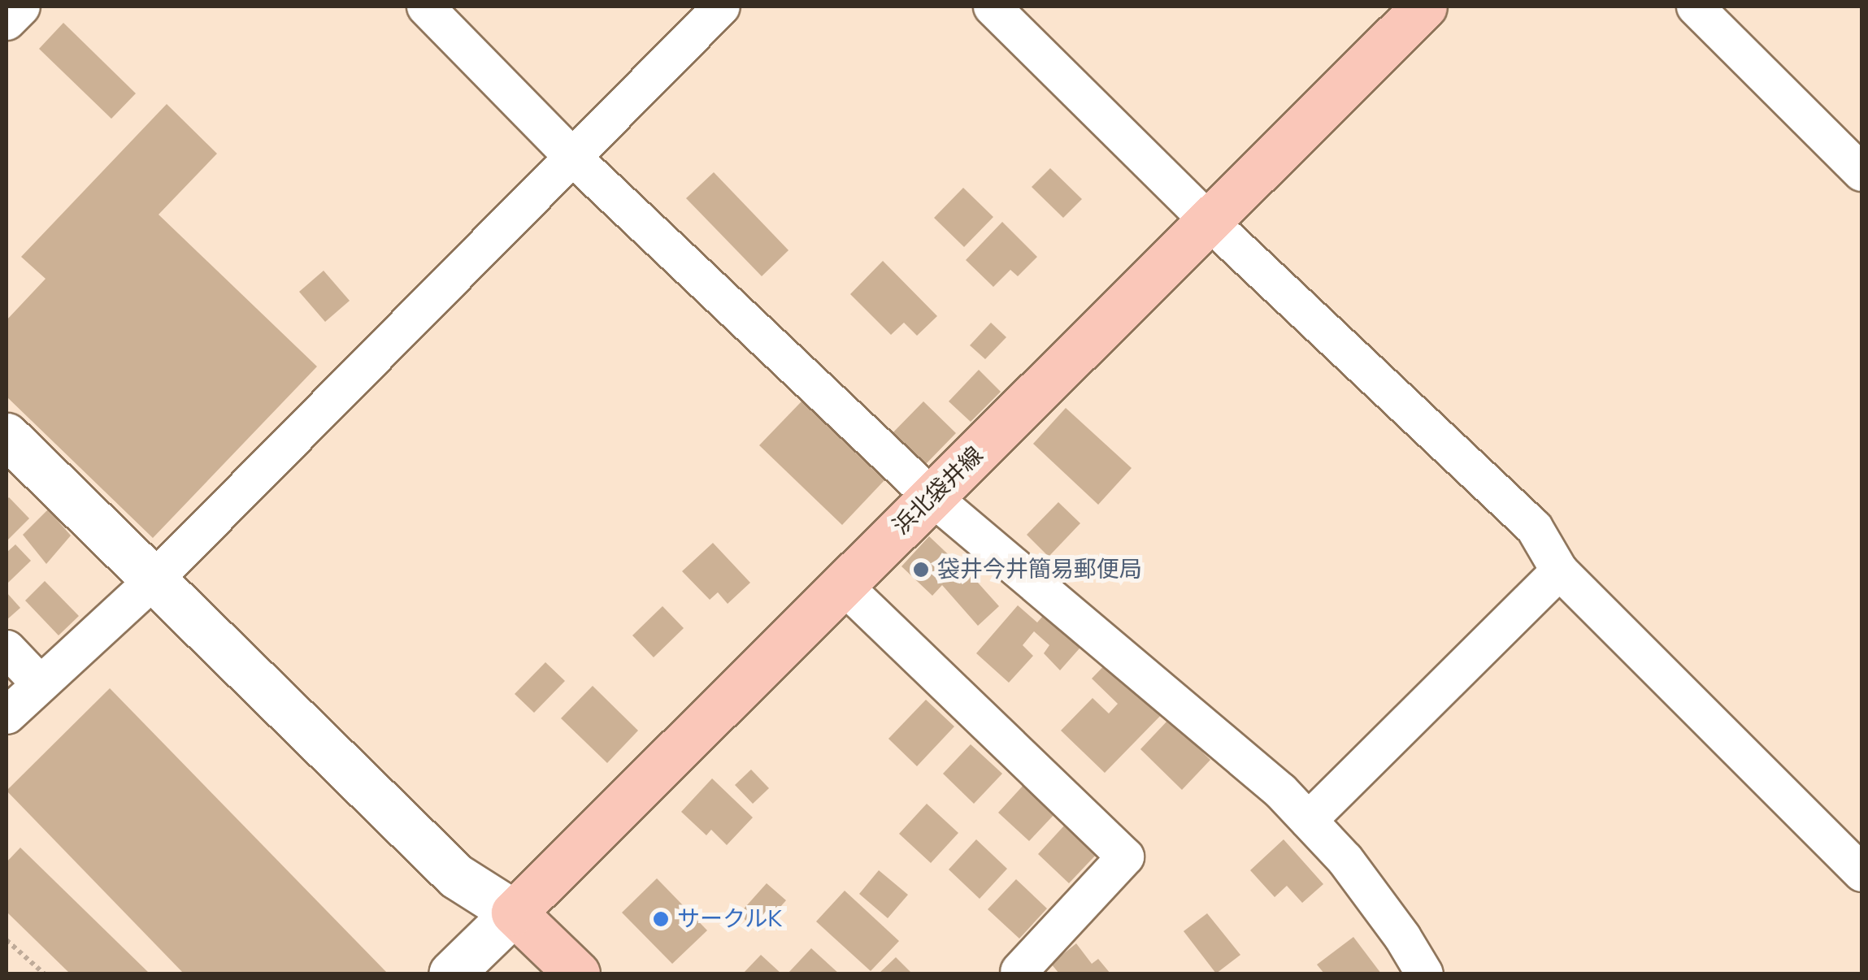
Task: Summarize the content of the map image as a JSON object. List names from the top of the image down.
{
  "streets": {
    "main road": ["浜北袋井線"]
  },
  "places": ["袋井今井簡易郵便局", "サークルK"]
}
